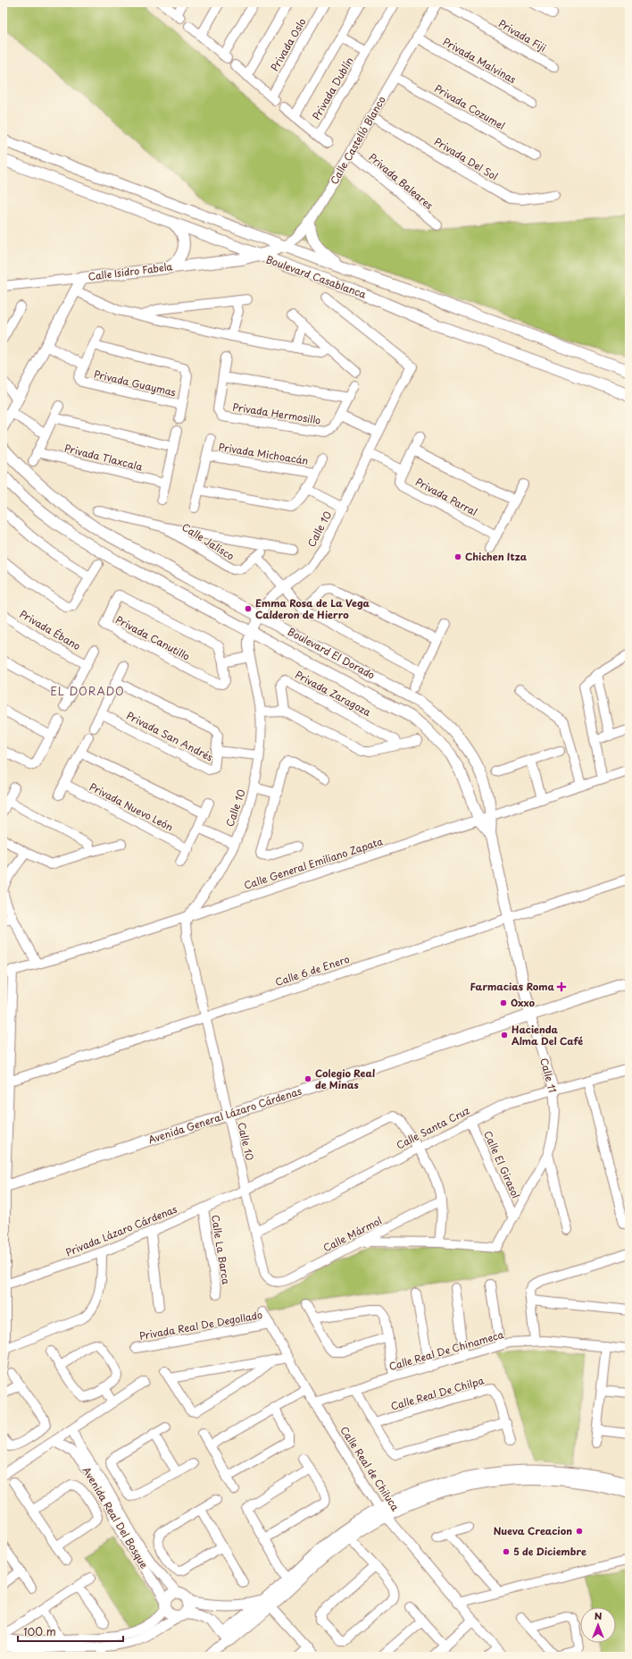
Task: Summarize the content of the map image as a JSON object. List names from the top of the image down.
{
  "streets": {
    "main road": [
      "Calle Castelló Blanco",
      "Calle Isidro Fabela",
      "Boulevard Casablanca",
      "Boulevard El Dorado",
      "Calle 11",
      "Avenida General Lázaro Cárdenas"
    ],
    "street": [
      "Privada Fiji",
      "Privada Oslo",
      "Privada Malvinas",
      "Privada Dublín",
      "Privada Cozumel",
      "Privada Del Sol",
      "Privada Baleares",
      "Privada Guaymas",
      "Privada Hermosillo",
      "Privada Michoacán",
      "Privada Tlaxcala",
      "Privada Parral",
      "Calle 10",
      "Calle Jalisco",
      "Privada Ébano",
      "Privada Canutillo",
      "Privada Zaragoza",
      "Privada San Andrés",
      "Privada Nuevo León",
      "Calle General Emiliano Zapata",
      "Calle 6 de Enero",
      "Calle Santa Cruz",
      "Calle El Girasol",
      "Privada Lázaro Cárdenas",
      "Calle Mármol",
      "Calle La Barca",
      "Privada Real De Degollado",
      "Calle Real De Chinameca",
      "Calle Real De Chilpa",
      "Calle Real de Chiluca",
      "Avenida Real Del Bosque"
    ]
  },
  "crossings": [
    ["Privada Malvinas", "Calle Castelló Blanco"],
    ["Privada Cozumel", "Calle Castelló Blanco"],
    ["Calle Castelló Blanco", "Privada Del Sol"],
    ["Calle Castelló Blanco", "Privada Baleares"],
    ["Calle Castelló Blanco", "Calle Isidro Fabela"],
    ["Calle Castelló Blanco", "Boulevard Casablanca"],
    ["Calle Isidro Fabela", "Boulevard Casablanca"],
    ["Calle 10", "Boulevard El Dorado"],
    ["Calle 10", "Privada San Andrés"],
    ["Calle 10", "Calle General Emiliano Zapata"],
    ["Calle 10", "Calle 6 de Enero"],
    ["Calle 10", "Avenida General Lázaro Cárdenas"],
    ["Calle 10", "Calle Santa Cruz"],
    ["Calle 10", "Privada Lázaro Cárdenas"],
    ["Calle 10", "Calle Mármol"],
    ["Boulevard El Dorado", "Calle General Emiliano Zapata"],
    ["Boulevard El Dorado", "Calle 11"],
    ["Calle General Emiliano Zapata", "Calle 11"],
    ["Calle 6 de Enero", "Calle 11"],
    ["Calle 11", "Avenida General Lázaro Cárdenas"],
    ["Calle 11", "Calle Santa Cruz"],
    ["Calle 11", "Calle El Girasol"],
    ["Calle Santa Cruz", "Calle El Girasol"],
    ["Calle Santa Cruz", "Privada Lázaro Cárdenas"],
    ["Privada Lázaro Cárdenas", "Calle La Barca"],
    ["Privada Real De Degollado", "Calle Real de Chiluca"],
    ["Calle Real De Chinameca", "Calle Real de Chiluca"]
  ],
  "districts": ["EL DORADO"],
  "places": {
    "other": [
      "Chichen Itza",
      "Emma Rosa de La Vega Calderon de Hierro",
      "Oxxo",
      "Hacienda Alma Del Café",
      "Colegio Real de Minas",
      "Nueva Creacion",
      "5 de Diciembre"
    ],
    "health": ["Farmacias Roma"]
  },
  "scale_bar": "100 m",
  "north": "top"
}
